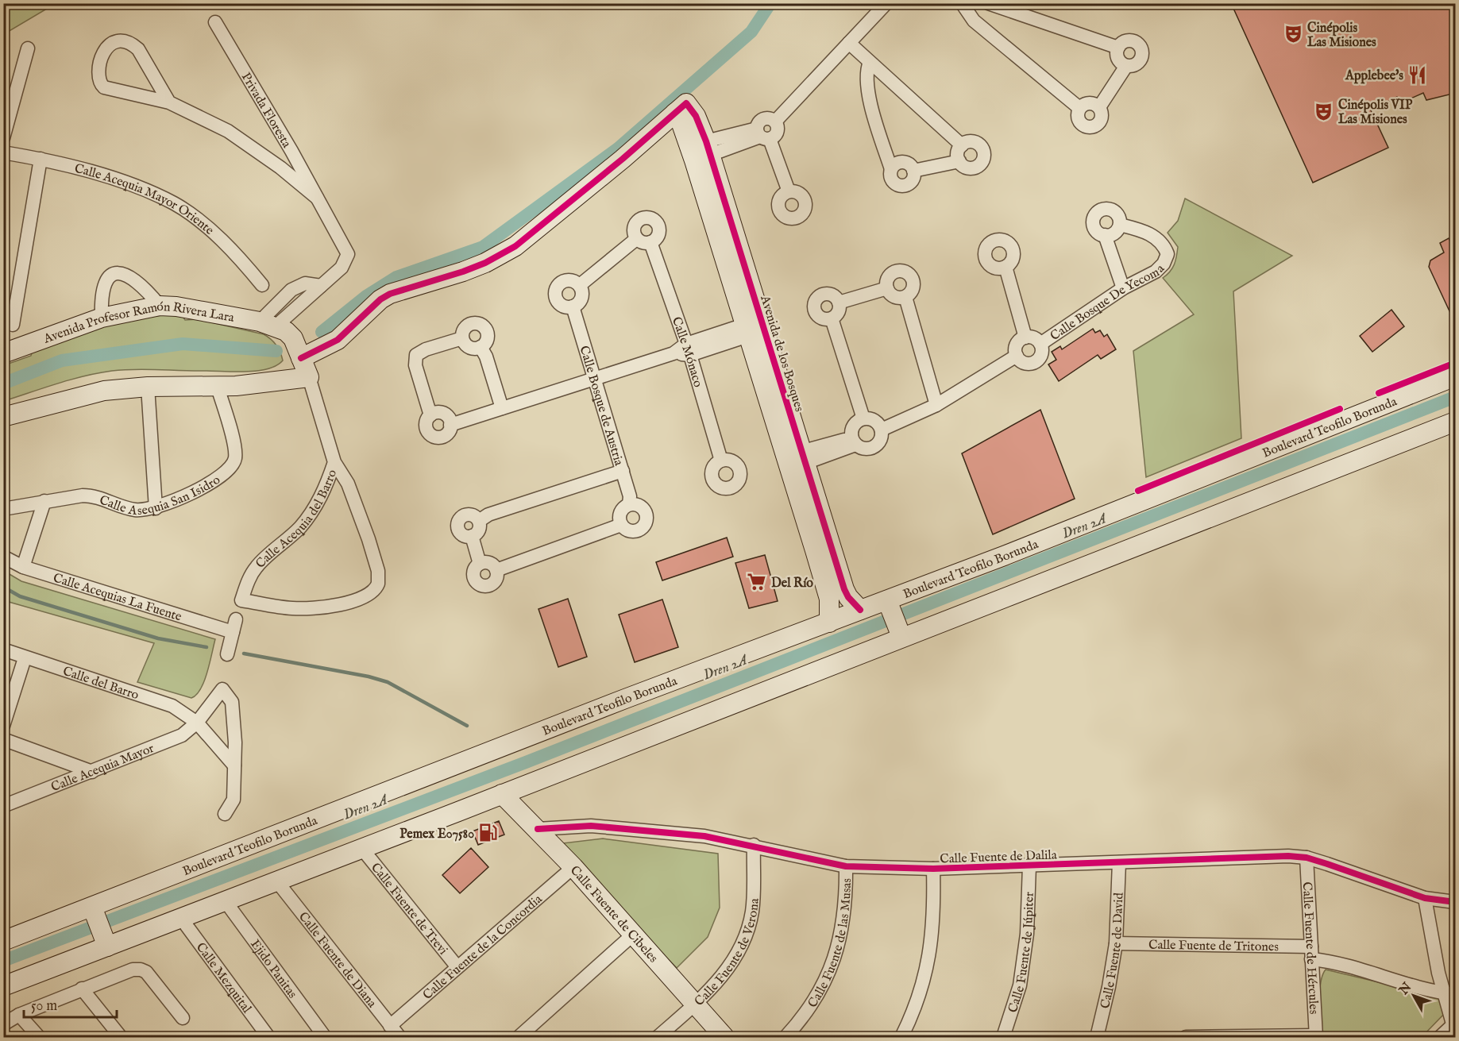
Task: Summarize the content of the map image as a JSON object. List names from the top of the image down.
{
  "streets": {
    "main road": [
      "Avenida Profesor Ramón Rivera Lara",
      "Avenida de los Bosques",
      "Boulevard Teofilo Borunda",
      "Calle Fuente de Cibeles"
    ],
    "street": [
      "Privada Floresta",
      "Calle Acequia Mayor Oriente",
      "Calle Bosque De Yecoma",
      "Calle Mónaco",
      "Calle Bosque de Austria",
      "Calle Asequia San Isidro",
      "Calle Acequia del Barro",
      "Calle Acequias La Fuente",
      "Calle del Barro",
      "Calle Acequia Mayor",
      "Calle Fuente de Dalila",
      "Calle Fuente de Trevi",
      "Calle Fuente de las Musas",
      "Calle Fuente de Tritones",
      "Calle Fuente de la Concordia",
      "Calle Fuente de Hércules",
      "Calle Fuente de Verona",
      "Calle Fuente de David",
      "Calle Fuente de Júpiter",
      "Calle Fuente de Diana",
      "Ejido Panitas",
      "Calle Mezquital"
    ]
  },
  "crossings": [
    ["Privada Floresta", "Avenida Profesor Ramón Rivera Lara"],
    ["Avenida de los Bosques", "Boulevard Teofilo Borunda"],
    ["Calle del Barro", "Calle Acequia Mayor"],
    ["Calle Fuente de Dalila", "Calle Fuente de Cibeles"],
    ["Calle Fuente de Dalila", "Calle Fuente de las Musas"],
    ["Calle Fuente de Dalila", "Calle Fuente de Hércules"],
    ["Calle Fuente de Dalila", "Calle Fuente de Verona"],
    ["Calle Fuente de Dalila", "Calle Fuente de David"],
    ["Calle Fuente de Dalila", "Calle Fuente de Júpiter"],
    ["Calle Fuente de Trevi", "Calle Fuente de la Concordia"],
    ["Calle Fuente de Cibeles", "Calle Fuente de la Concordia"],
    ["Calle Fuente de Cibeles", "Calle Fuente de Verona"],
    ["Calle Fuente de Tritones", "Calle Fuente de Hércules"],
    ["Calle Fuente de Tritones", "Calle Fuente de David"],
    ["Calle Fuente de la Concordia", "Calle Fuente de Diana"]
  ],
  "water": ["Dren 2A"],
  "places": {
    "theatre": ["Cinépolis Las Misiones", "Cinépolis VIP Las Misiones"],
    "restaurant": ["Applebee's"],
    "supermarket": ["Del Río"],
    "fuel station": ["Pemex E07580"]
  },
  "scale_bar": "50 m",
  "north": "top left"
}
